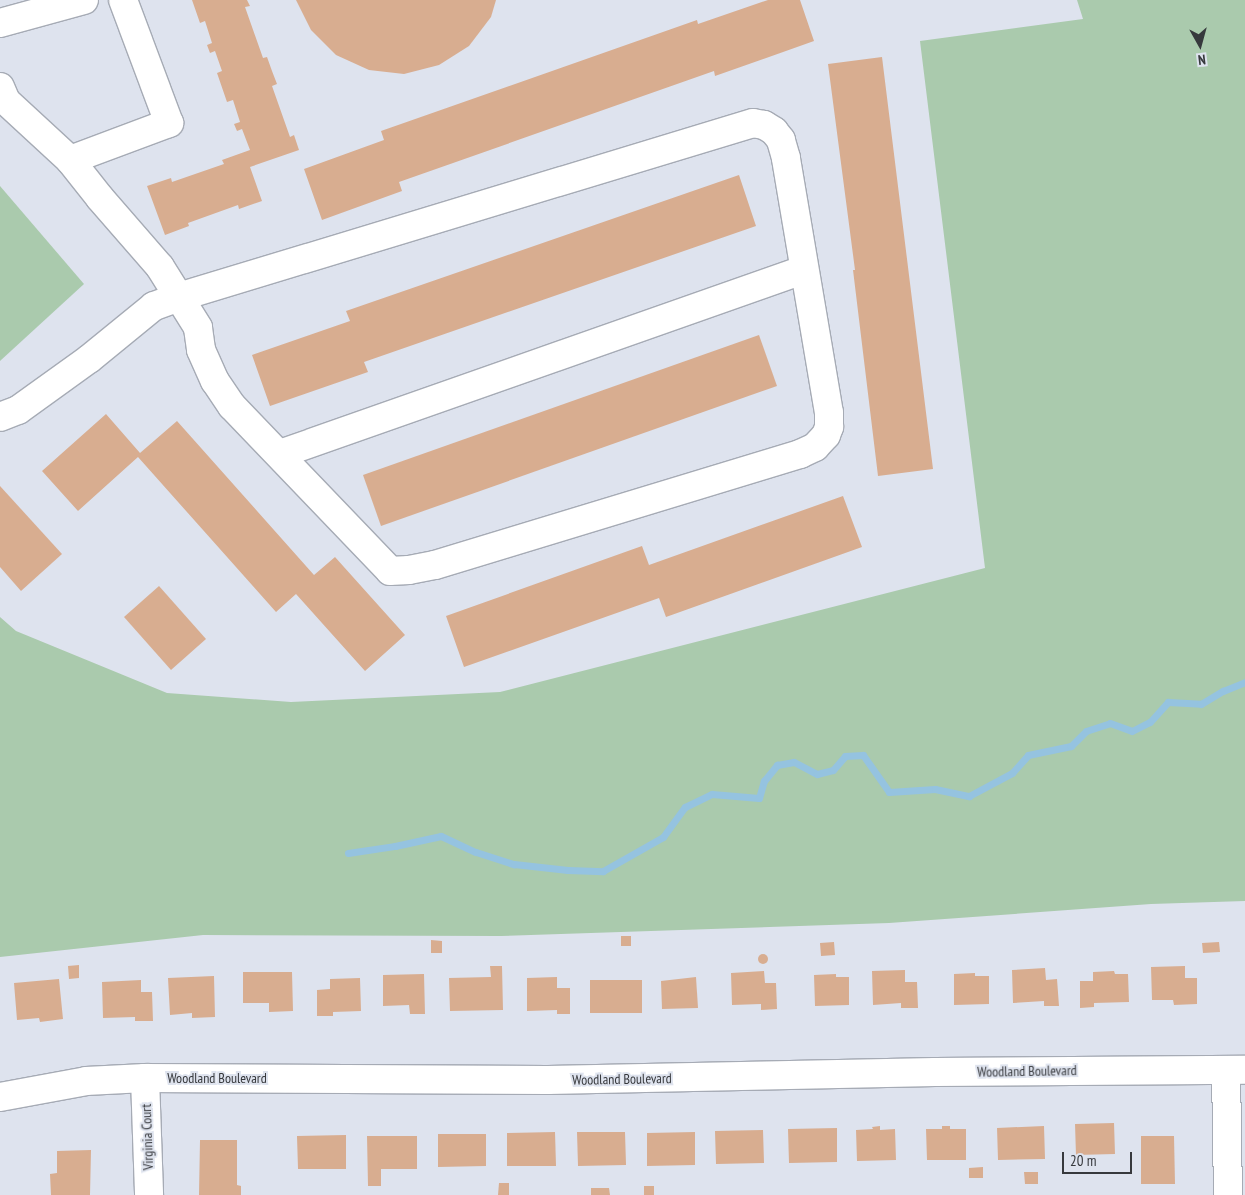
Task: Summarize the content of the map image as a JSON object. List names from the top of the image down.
{
  "streets": {
    "street": ["Woodland Boulevard", "Virginia Court"]
  },
  "crossings": [
    ["Woodland Boulevard", "Virginia Court"]
  ],
  "scale_bar": "20 m",
  "north": "bottom"
}
